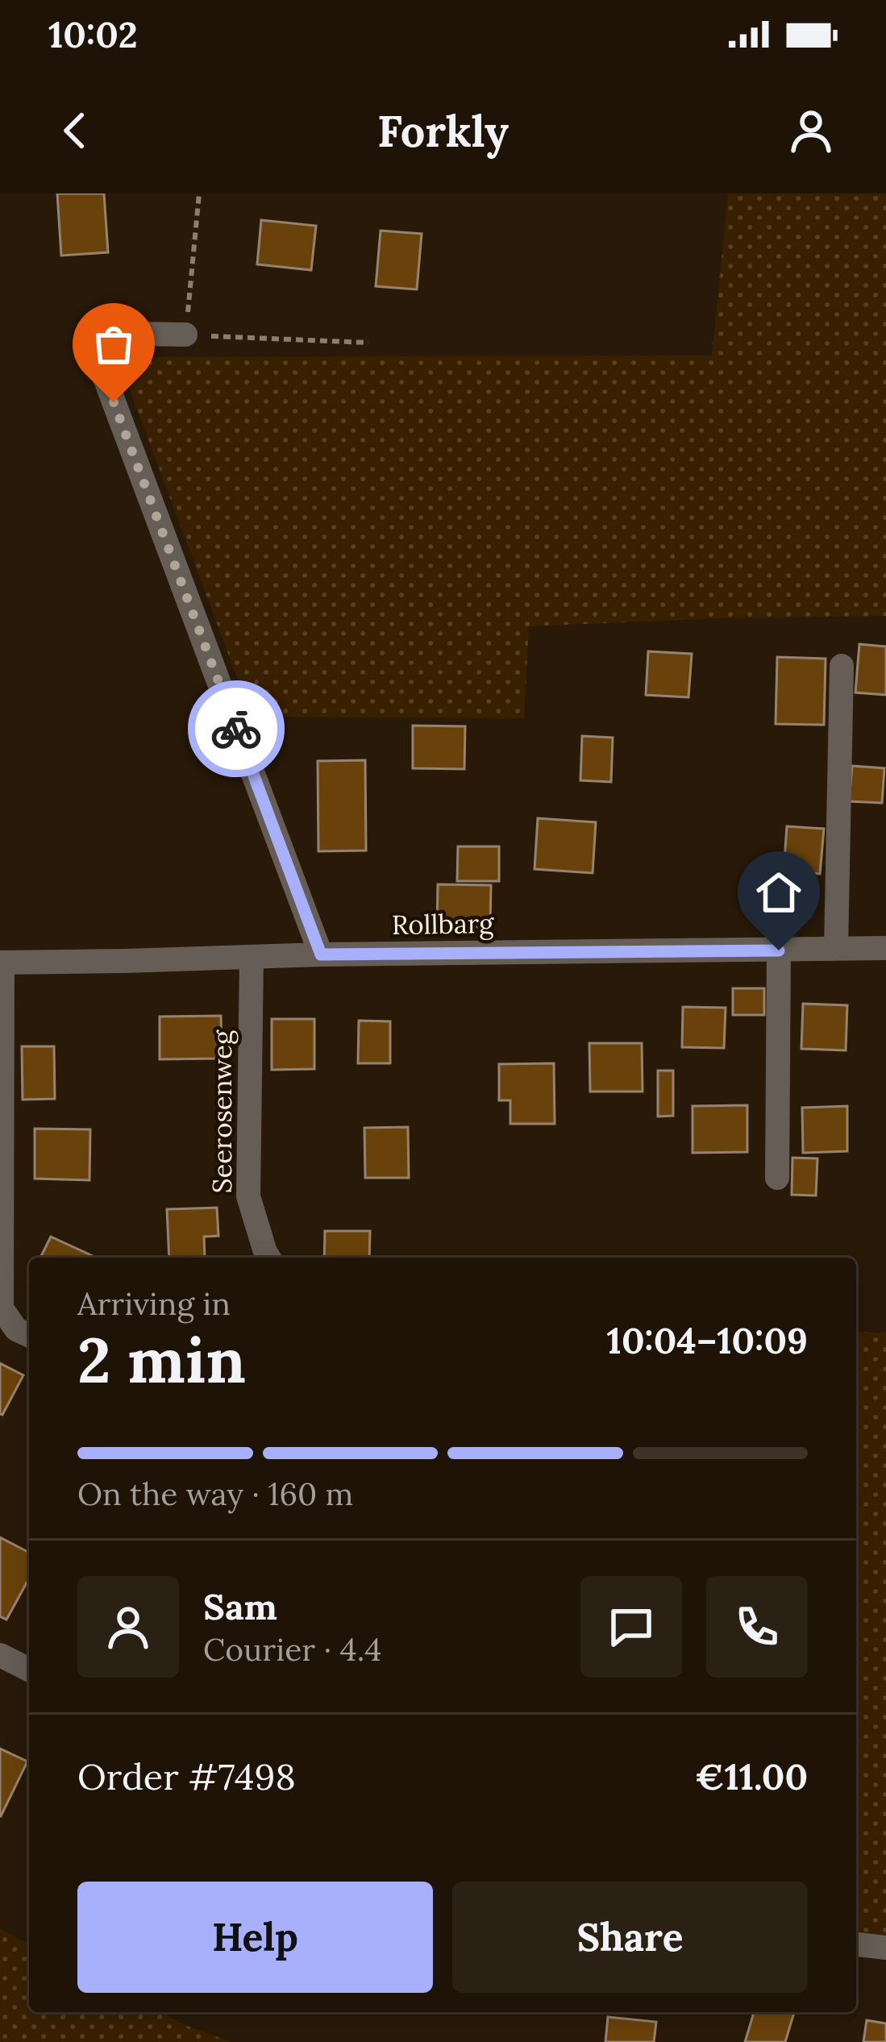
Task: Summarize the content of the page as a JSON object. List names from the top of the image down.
{
  "streets": {
    "street": ["Rollbarg", "Seerosenweg"]
  },
  "crossings": [
    ["Rollbarg", "Seerosenweg"]
  ],
  "page": {
    "status": "10:02",
    "header": "Forkly",
    "heading": ["2 min", "Arriving in", "10:04–10:09"],
    "panel": [
      "Sam",
      "Courier · 4.4",
      "Order #7498",
      "€11.00"
    ],
    "bar": "On the way · 160 m",
    "buttons": ["Help", "Share"]
  }
}
